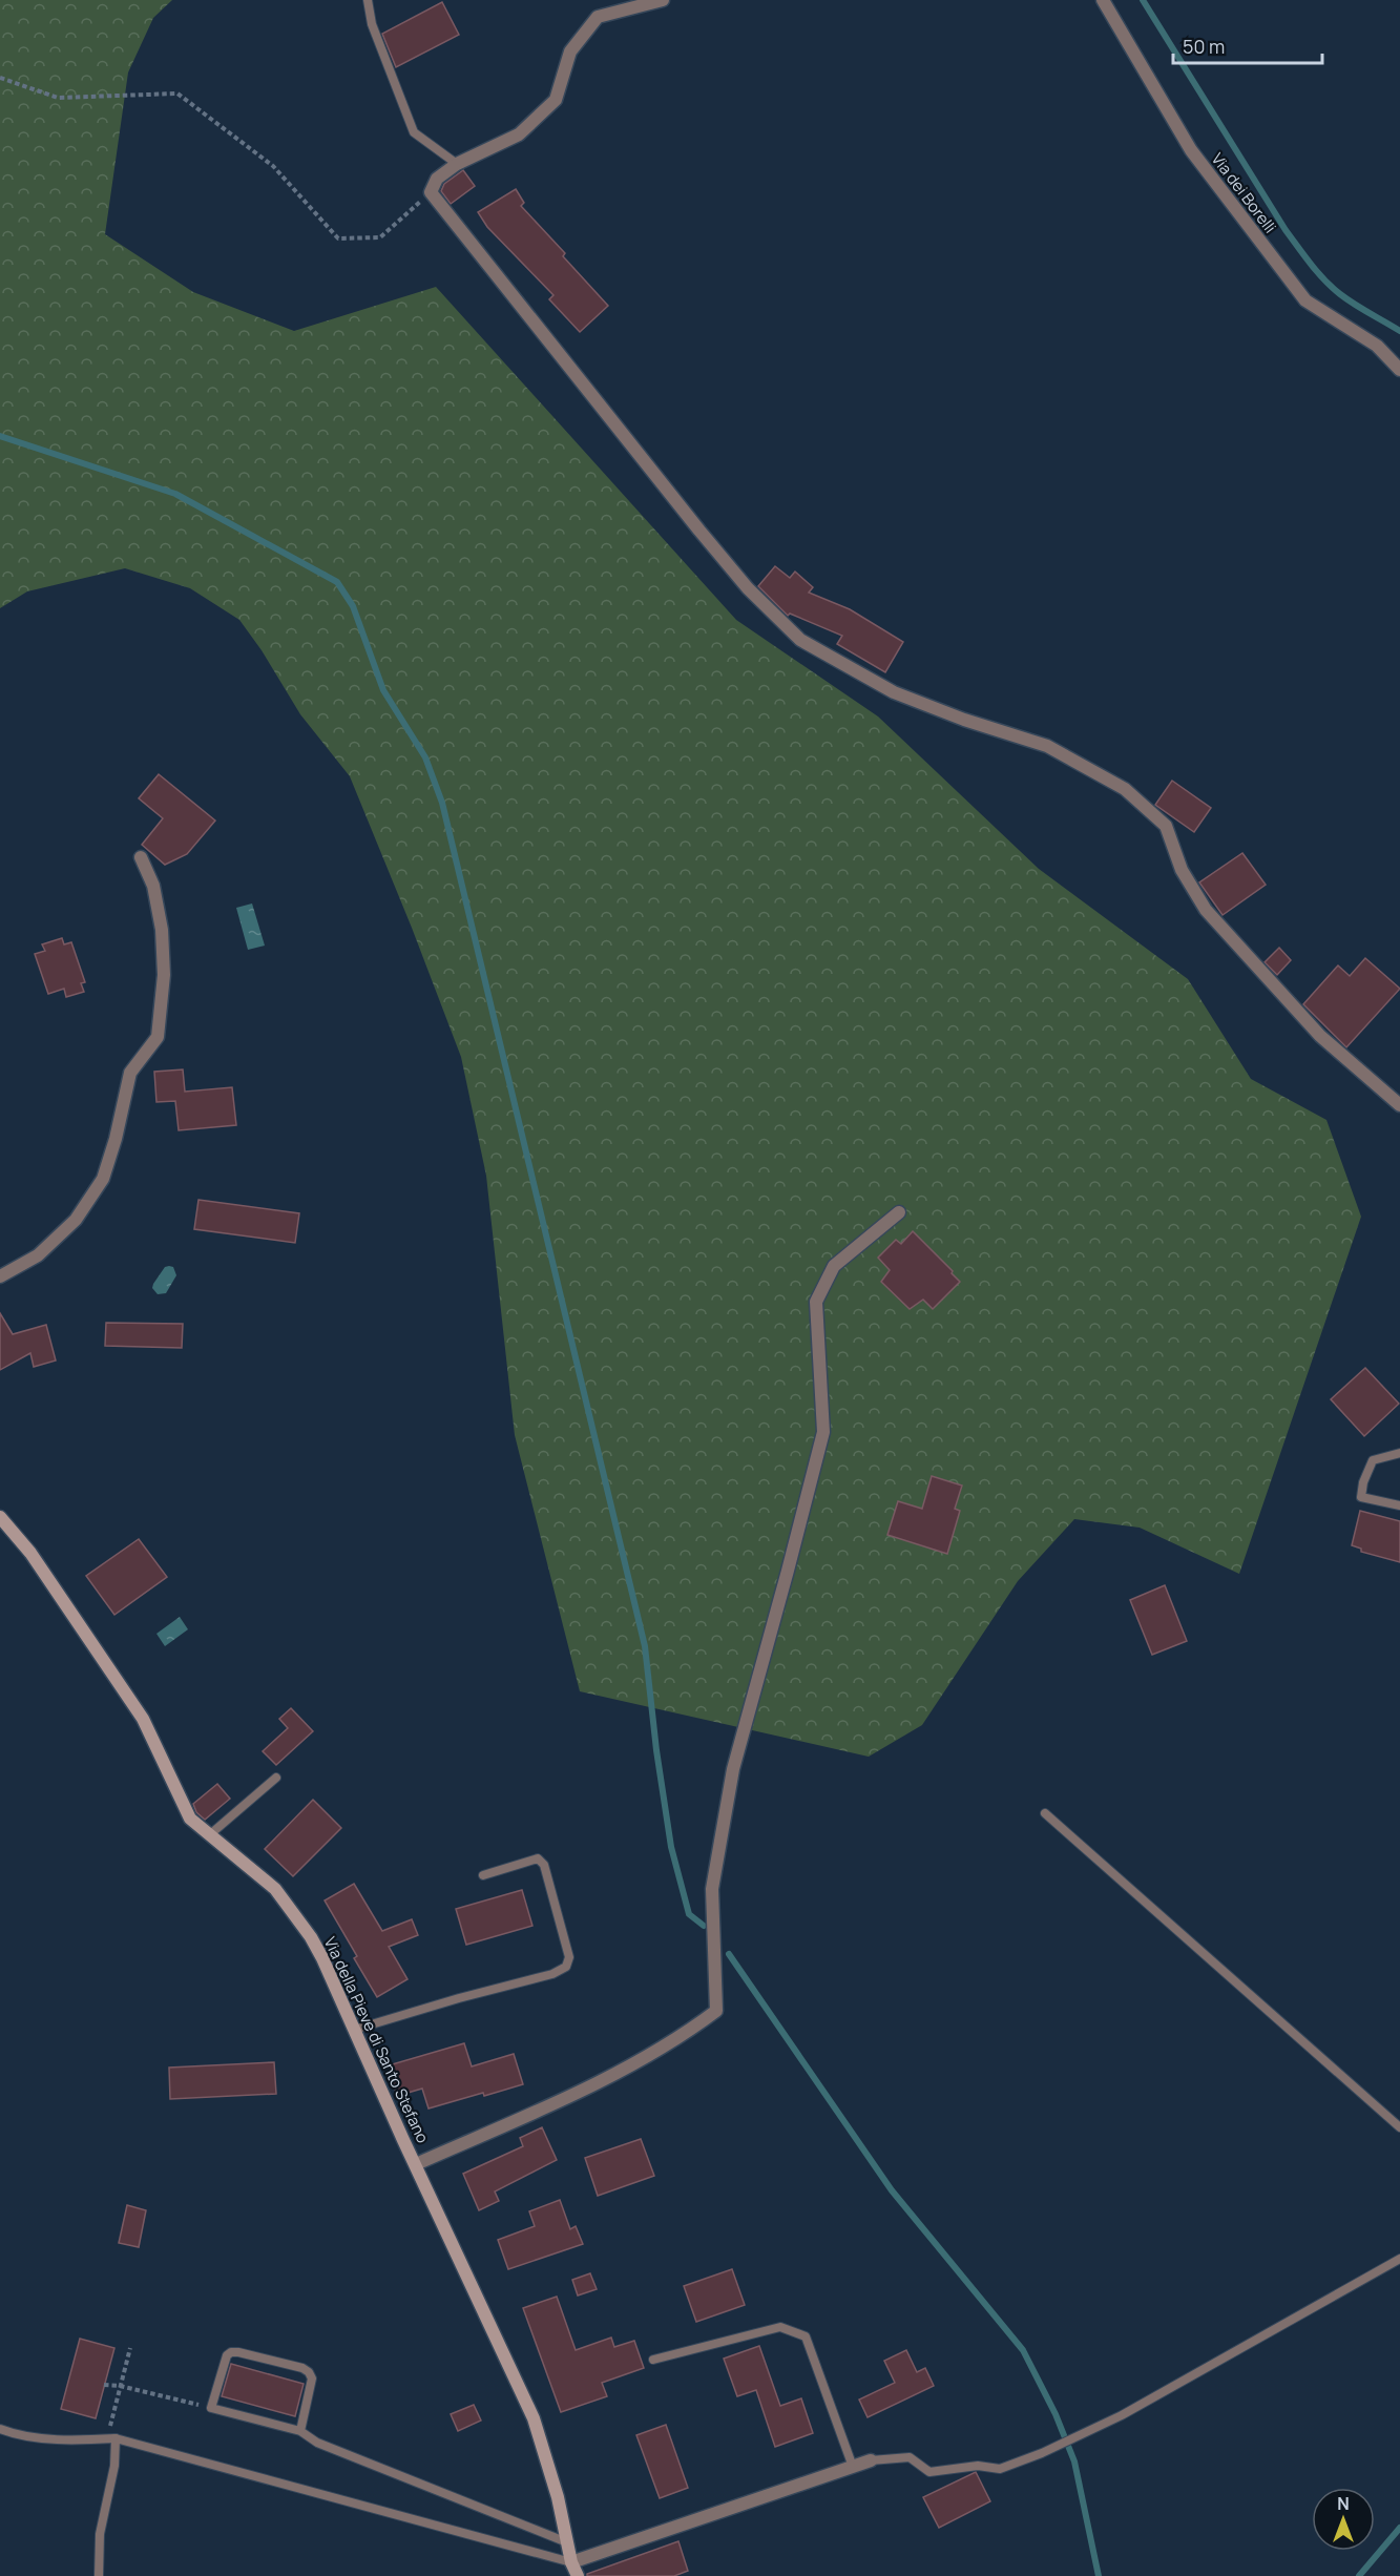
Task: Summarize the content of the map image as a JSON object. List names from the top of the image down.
{
  "streets": {
    "street": ["Via dei Borelli", "Via della Pieve di Santo Stefano"]
  },
  "scale_bar": "50 m",
  "north": "top"
}
